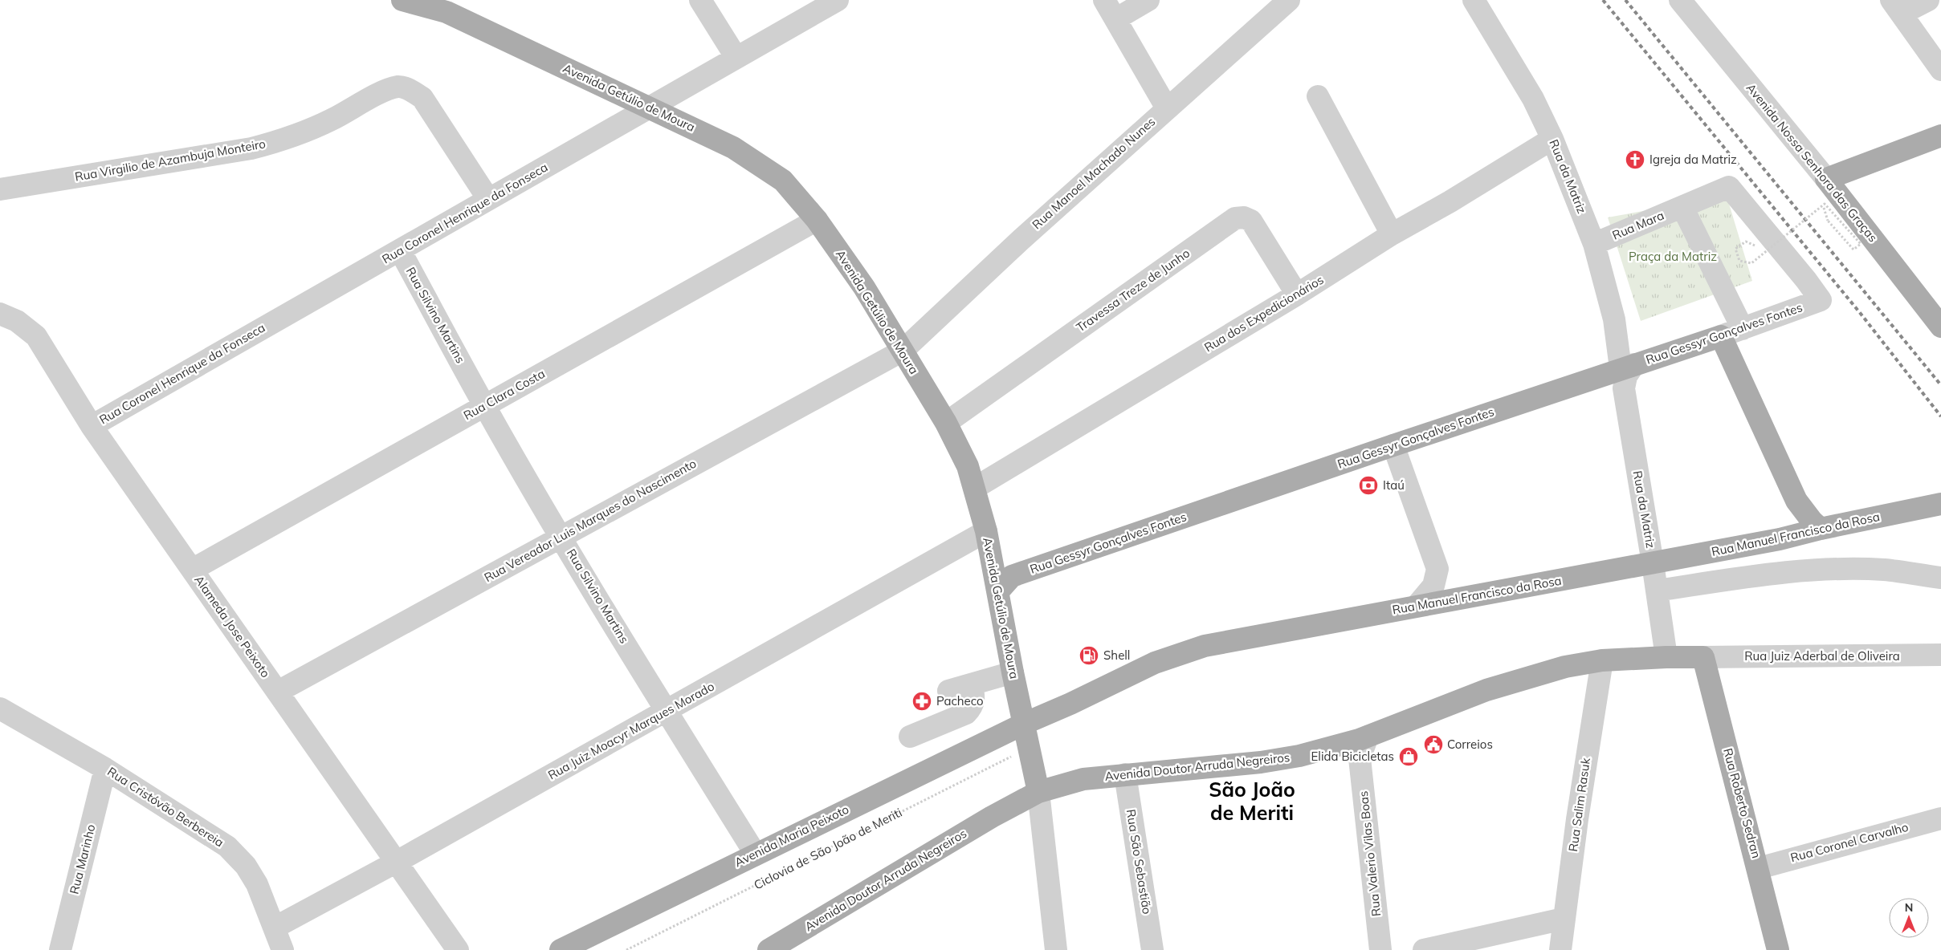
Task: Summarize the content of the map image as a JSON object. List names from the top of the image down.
{
  "streets": {
    "main road": [
      "Avenida Getúlio de Moura",
      "Avenida Nossa Senhora das Graças",
      "Rua Gessyr Gonçalves Fontes",
      "Rua Manuel Francisco da Rosa",
      "Avenida Doutor Arruda Negreiros",
      "Rua Roberto Sedran",
      "Avenida Maria Peixoto"
    ],
    "street": [
      "Rua Virgilio de Azambuja Monteiro",
      "Rua Manoel Machado Nunes",
      "Rua da Matriz",
      "Rua Coronel Henrique da Fonseca",
      "Rua Mara",
      "Travessa Treze de Junho",
      "Rua dos Expedicionários",
      "Rua Silvino Martins",
      "Rua Clara Costa",
      "Rua Vereador Luis Marques do Nascimento",
      "Alameda Jose Peixoto",
      "Rua Juiz Aderbal de Oliveira",
      "Rua Juiz Moacyr Marques Morado",
      "Rua Salim Rasuk",
      "Rua Cristóvão Berbereia",
      "Rua Coronel Carvalho",
      "Rua Valerio Vilas Boas",
      "Rua Marinho",
      "Rua São Sebastião"
    ],
    "path": ["Ciclovia de São João de Meriti"]
  },
  "crossings": [
    ["Avenida Getúlio de Moura", "Rua Manoel Machado Nunes"],
    ["Avenida Getúlio de Moura", "Rua Coronel Henrique da Fonseca"],
    ["Avenida Getúlio de Moura", "Travessa Treze de Junho"],
    ["Avenida Getúlio de Moura", "Rua dos Expedicionários"],
    ["Avenida Getúlio de Moura", "Rua Gessyr Gonçalves Fontes"],
    ["Avenida Getúlio de Moura", "Rua Clara Costa"],
    ["Avenida Getúlio de Moura", "Rua Vereador Luis Marques do Nascimento"],
    ["Avenida Getúlio de Moura", "Rua Manuel Francisco da Rosa"],
    ["Avenida Getúlio de Moura", "Rua Juiz Moacyr Marques Morado"],
    ["Avenida Getúlio de Moura", "Avenida Doutor Arruda Negreiros"],
    ["Avenida Getúlio de Moura", "Avenida Maria Peixoto"],
    ["Avenida Getúlio de Moura", "Ciclovia de São João de Meriti"],
    ["Rua Virgilio de Azambuja Monteiro", "Rua Coronel Henrique da Fonseca"],
    ["Rua Manoel Machado Nunes", "Rua Vereador Luis Marques do Nascimento"],
    ["Rua da Matriz", "Rua Mara"],
    ["Rua da Matriz", "Rua dos Expedicionários"],
    ["Rua da Matriz", "Rua Gessyr Gonçalves Fontes"],
    ["Rua da Matriz", "Rua Manuel Francisco da Rosa"],
    ["Rua da Matriz", "Avenida Doutor Arruda Negreiros"],
    ["Rua Coronel Henrique da Fonseca", "Rua Silvino Martins"],
    ["Rua Coronel Henrique da Fonseca", "Alameda Jose Peixoto"],
    ["Rua Mara", "Rua Gessyr Gonçalves Fontes"],
    ["Travessa Treze de Junho", "Rua dos Expedicionários"],
    ["Rua Silvino Martins", "Rua Clara Costa"],
    ["Rua Silvino Martins", "Rua Vereador Luis Marques do Nascimento"],
    ["Rua Silvino Martins", "Rua Juiz Moacyr Marques Morado"],
    ["Rua Silvino Martins", "Avenida Maria Peixoto"],
    ["Rua Clara Costa", "Alameda Jose Peixoto"],
    ["Rua Vereador Luis Marques do Nascimento", "Alameda Jose Peixoto"],
    ["Rua Manuel Francisco da Rosa", "Avenida Maria Peixoto"],
    ["Alameda Jose Peixoto", "Rua Juiz Moacyr Marques Morado"],
    ["Rua Juiz Aderbal de Oliveira", "Avenida Doutor Arruda Negreiros"],
    ["Rua Juiz Aderbal de Oliveira", "Rua Roberto Sedran"],
    ["Rua Juiz Moacyr Marques Morado", "Rua Cristóvão Berbereia"],
    ["Avenida Doutor Arruda Negreiros", "Rua Roberto Sedran"],
    ["Avenida Doutor Arruda Negreiros", "Rua Salim Rasuk"],
    ["Avenida Doutor Arruda Negreiros", "Rua Valerio Vilas Boas"],
    ["Avenida Doutor Arruda Negreiros", "Rua São Sebastião"],
    ["Rua Roberto Sedran", "Rua Coronel Carvalho"],
    ["Rua Cristóvão Berbereia", "Rua Marinho"]
  ],
  "districts": ["São João de Meriti"],
  "parks": ["Praça da Matriz"],
  "places": {
    "church": ["Igreja da Matriz"],
    "bank": ["Itaú"],
    "fuel station": ["Shell"],
    "pharmacy": ["Pacheco"],
    "public building": ["Correios"],
    "shop": ["Elida Bicicletas"]
  },
  "north": "top"
}
